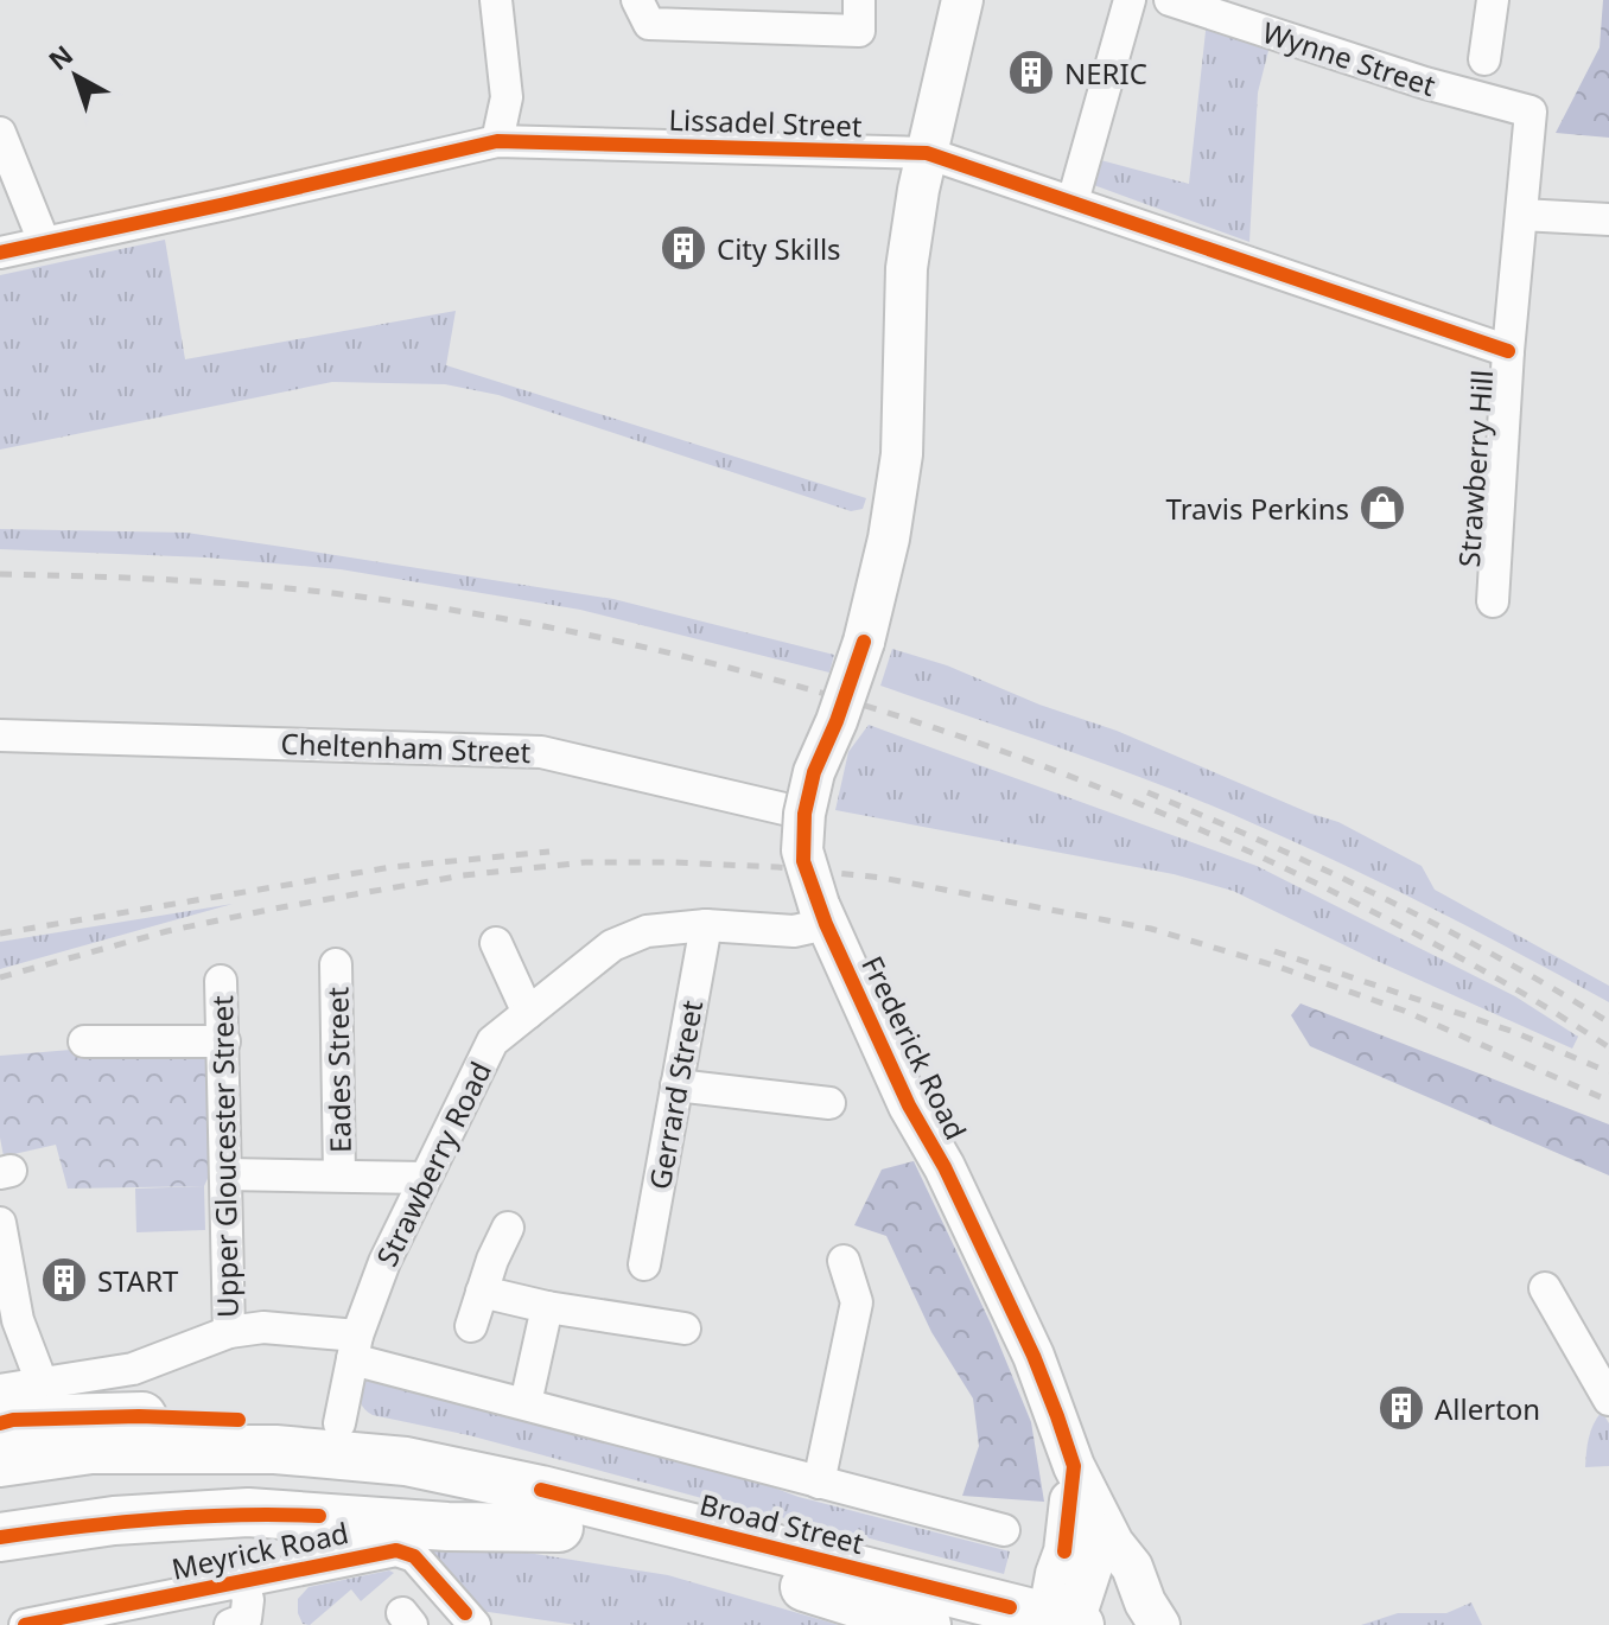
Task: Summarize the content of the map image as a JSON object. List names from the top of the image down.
{
  "streets": {
    "highway": ["Broad Street"],
    "main road": ["Frederick Road"],
    "street": [
      "Wynne Street",
      "Lissadel Street",
      "Strawberry Hill",
      "Cheltenham Street",
      "Eades Street",
      "Gerrard Street",
      "Upper Gloucester Street",
      "Strawberry Road",
      "Meyrick Road"
    ]
  },
  "crossings": [
    ["Wynne Street", "Strawberry Hill"],
    ["Lissadel Street", "Strawberry Hill"],
    ["Lissadel Street", "Frederick Road"],
    ["Cheltenham Street", "Frederick Road"],
    ["Frederick Road", "Strawberry Road"],
    ["Gerrard Street", "Strawberry Road"],
    ["Upper Gloucester Street", "Broad Street"],
    ["Strawberry Road", "Broad Street"]
  ],
  "places": {
    "building": [
      "NERIC",
      "City Skills",
      "START",
      "Allerton"
    ],
    "shop": ["Travis Perkins"]
  },
  "north": "top left"
}
